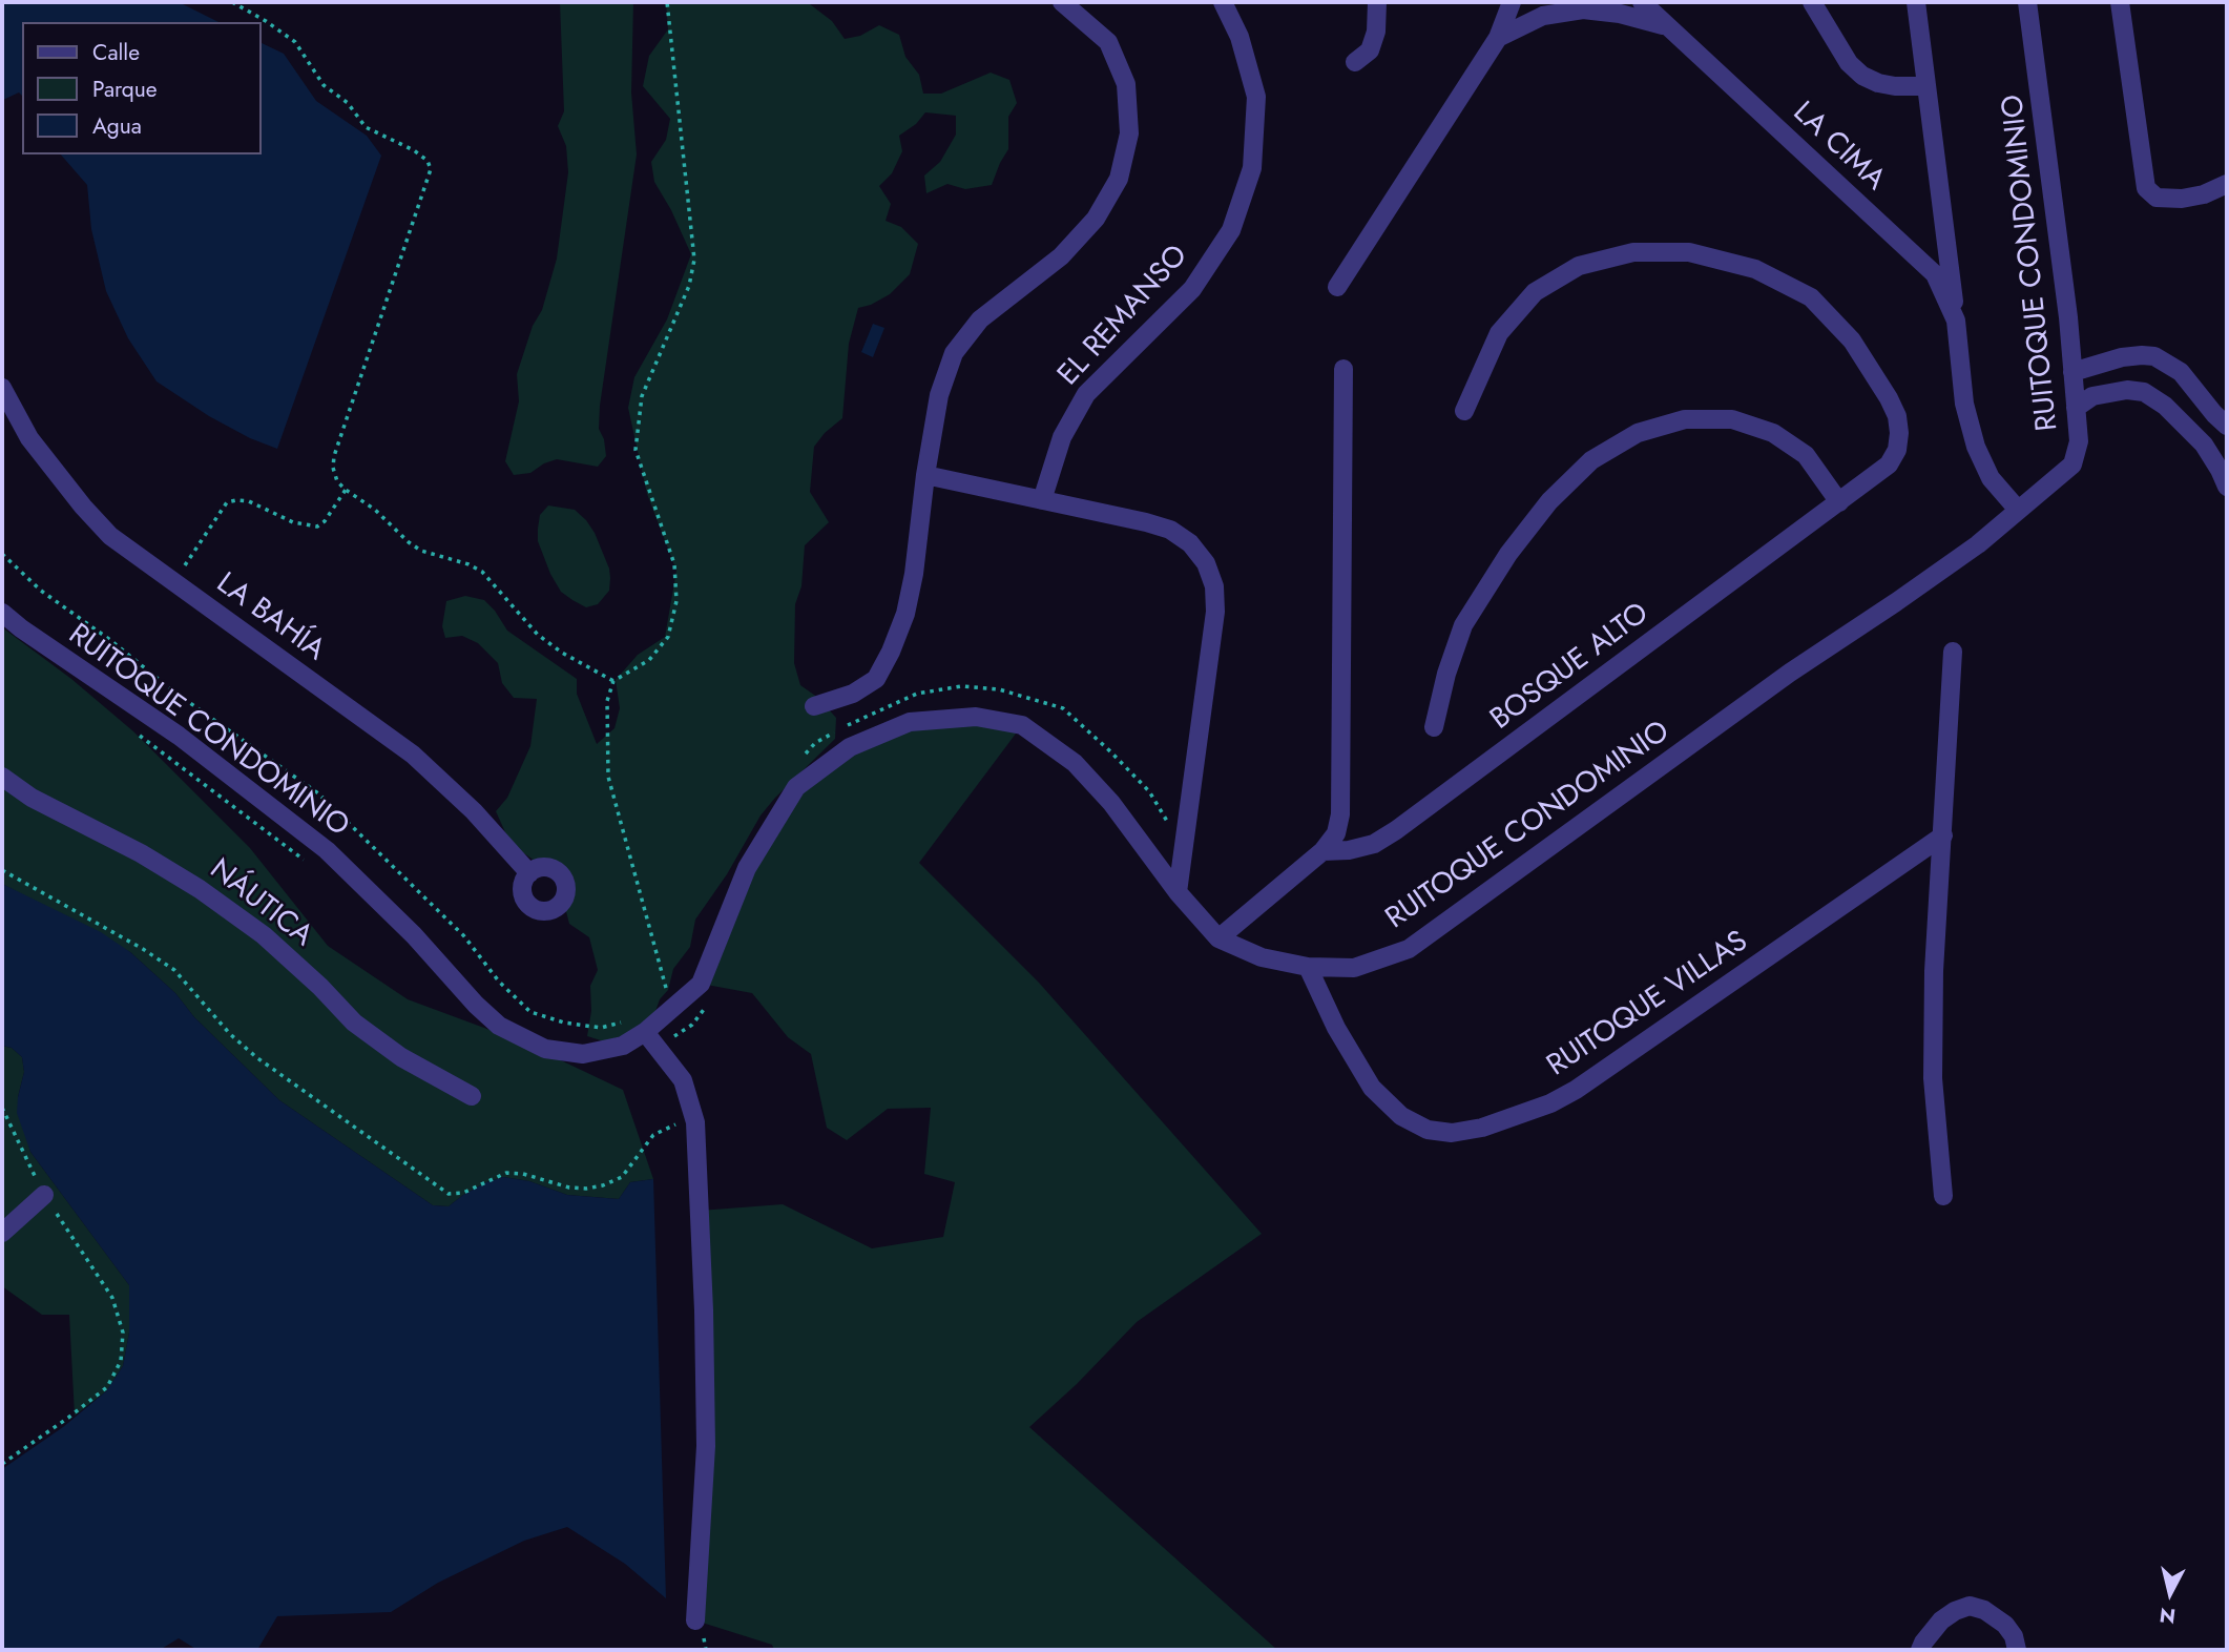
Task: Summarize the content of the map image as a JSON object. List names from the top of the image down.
{
  "streets": {
    "street": [
      "LA CIMA",
      "RUITOQUE CONDOMINIO",
      "EL REMANSO",
      "LA BAHÍA",
      "BOSQUE ALTO",
      "NÁUTICA",
      "RUITOQUE VILLAS"
    ]
  },
  "crossings": [
    ["LA CIMA", "RUITOQUE CONDOMINIO"],
    ["RUITOQUE CONDOMINIO", "RUITOQUE VILLAS"]
  ],
  "legend": ["Calle", "Parque", "Agua"],
  "north": "bottom"
}
